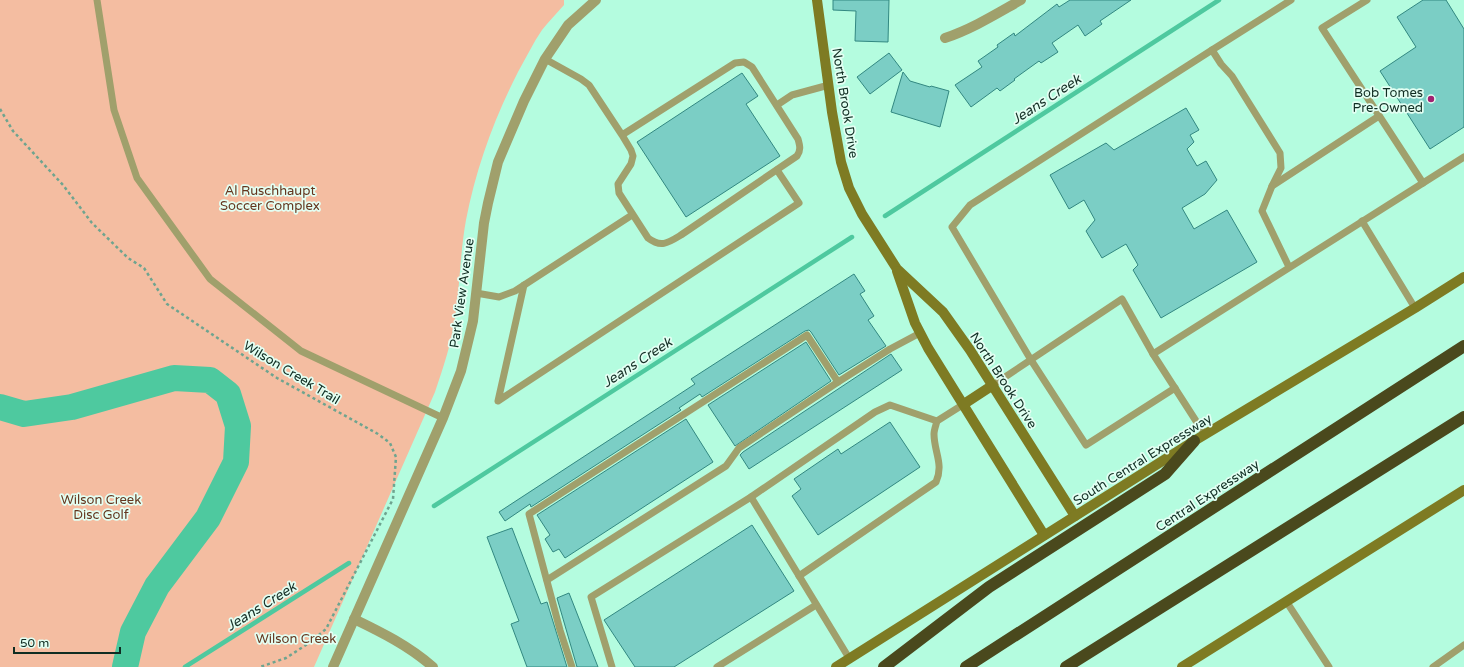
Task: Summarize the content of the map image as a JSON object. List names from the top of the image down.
{
  "streets": {
    "highway": ["Central Expressway"],
    "main road": ["North Brook Drive", "South Central Expressway"],
    "street": ["Park View Avenue"],
    "path": ["Wilson Creek Trail"]
  },
  "crossings": [
    ["North Brook Drive", "South Central Expressway"]
  ],
  "water": ["Jeans Creek"],
  "parks": ["Al Ruschhaupt Soccer Complex", "Wilson Creek Disc Golf", "Wilson Creek"],
  "places": ["Bob Tomes Pre-Owned"],
  "scale_bar": "50 m"
}
